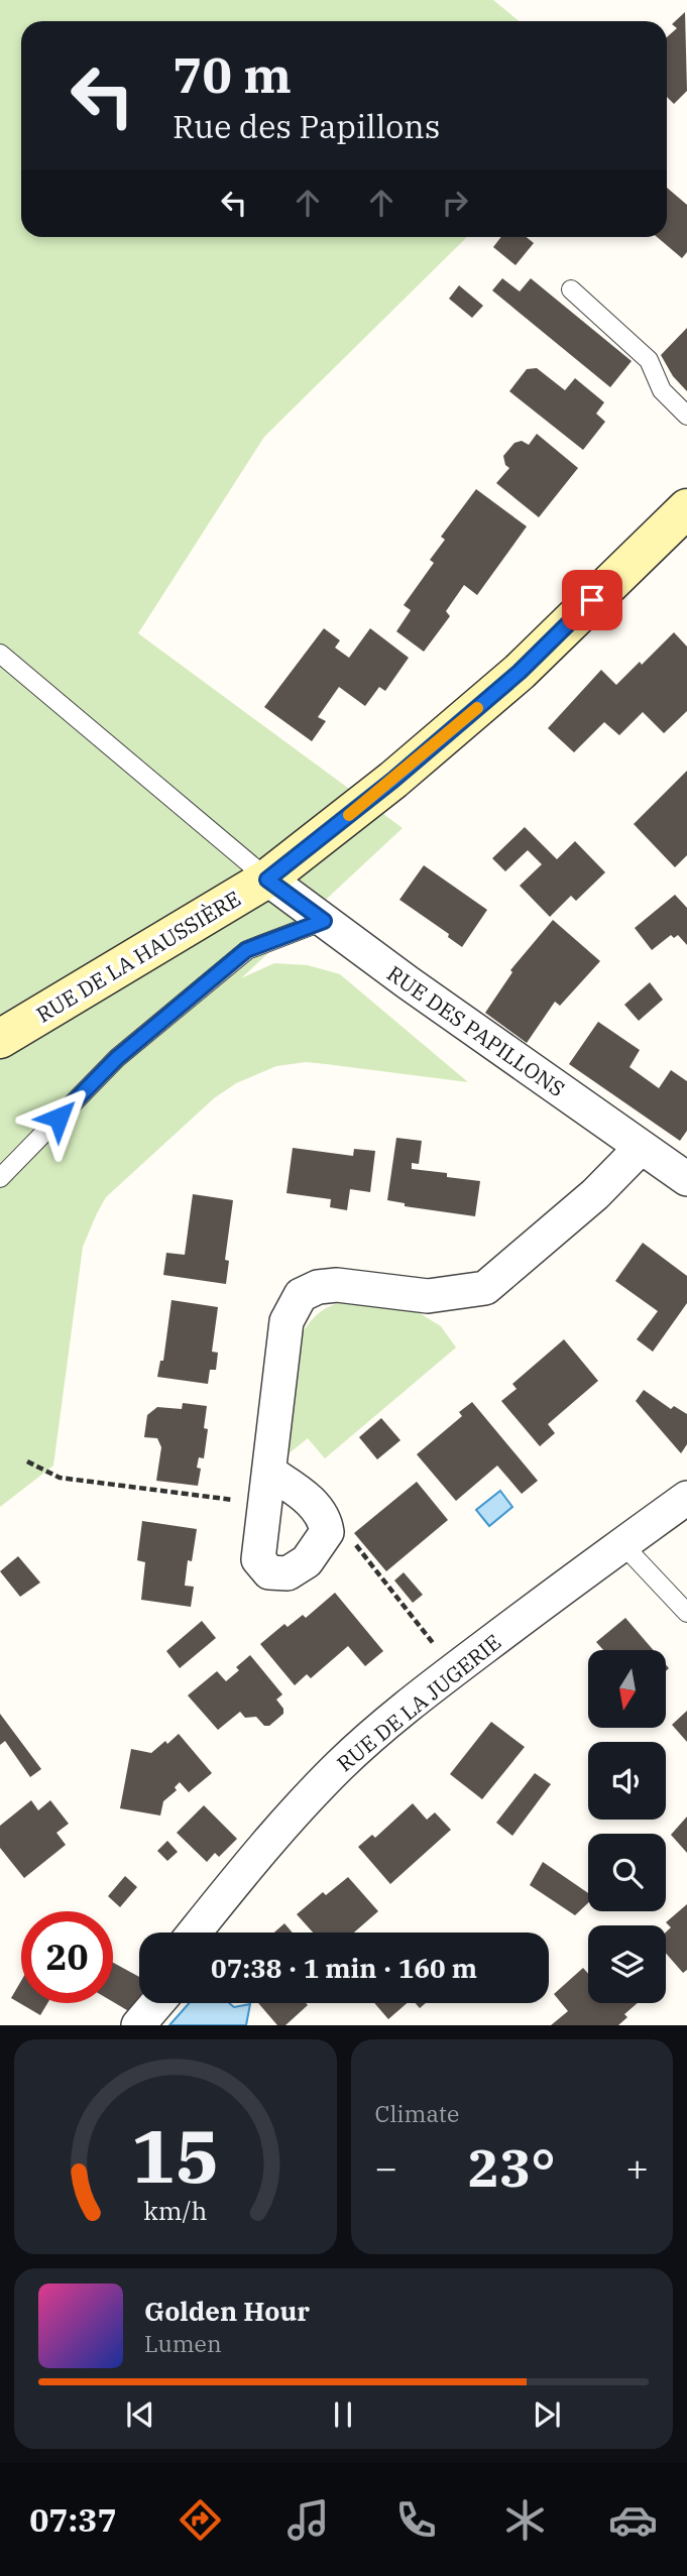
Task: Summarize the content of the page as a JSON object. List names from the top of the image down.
{
  "streets": {
    "main road": ["RUE DE LA HAUSSIÈRE"],
    "street": ["RUE DES PAPILLONS", "RUE DE LA JUGERIE"]
  },
  "crossings": [
    ["RUE DE LA HAUSSIÈRE", "RUE DES PAPILLONS"]
  ],
  "north": "bottom",
  "page": {
    "turn": ["70 m", "Rue des Papillons"],
    "limit": "20",
    "trip": "07:38 · 1 min · 160 m",
    "tile": "Climate",
    "heat": ["−", "23°", "+"],
    "song": ["Golden Hour", "Lumen"],
    "tabs": "07:37",
    "gauge": ["15", "km/h"]
  }
}
